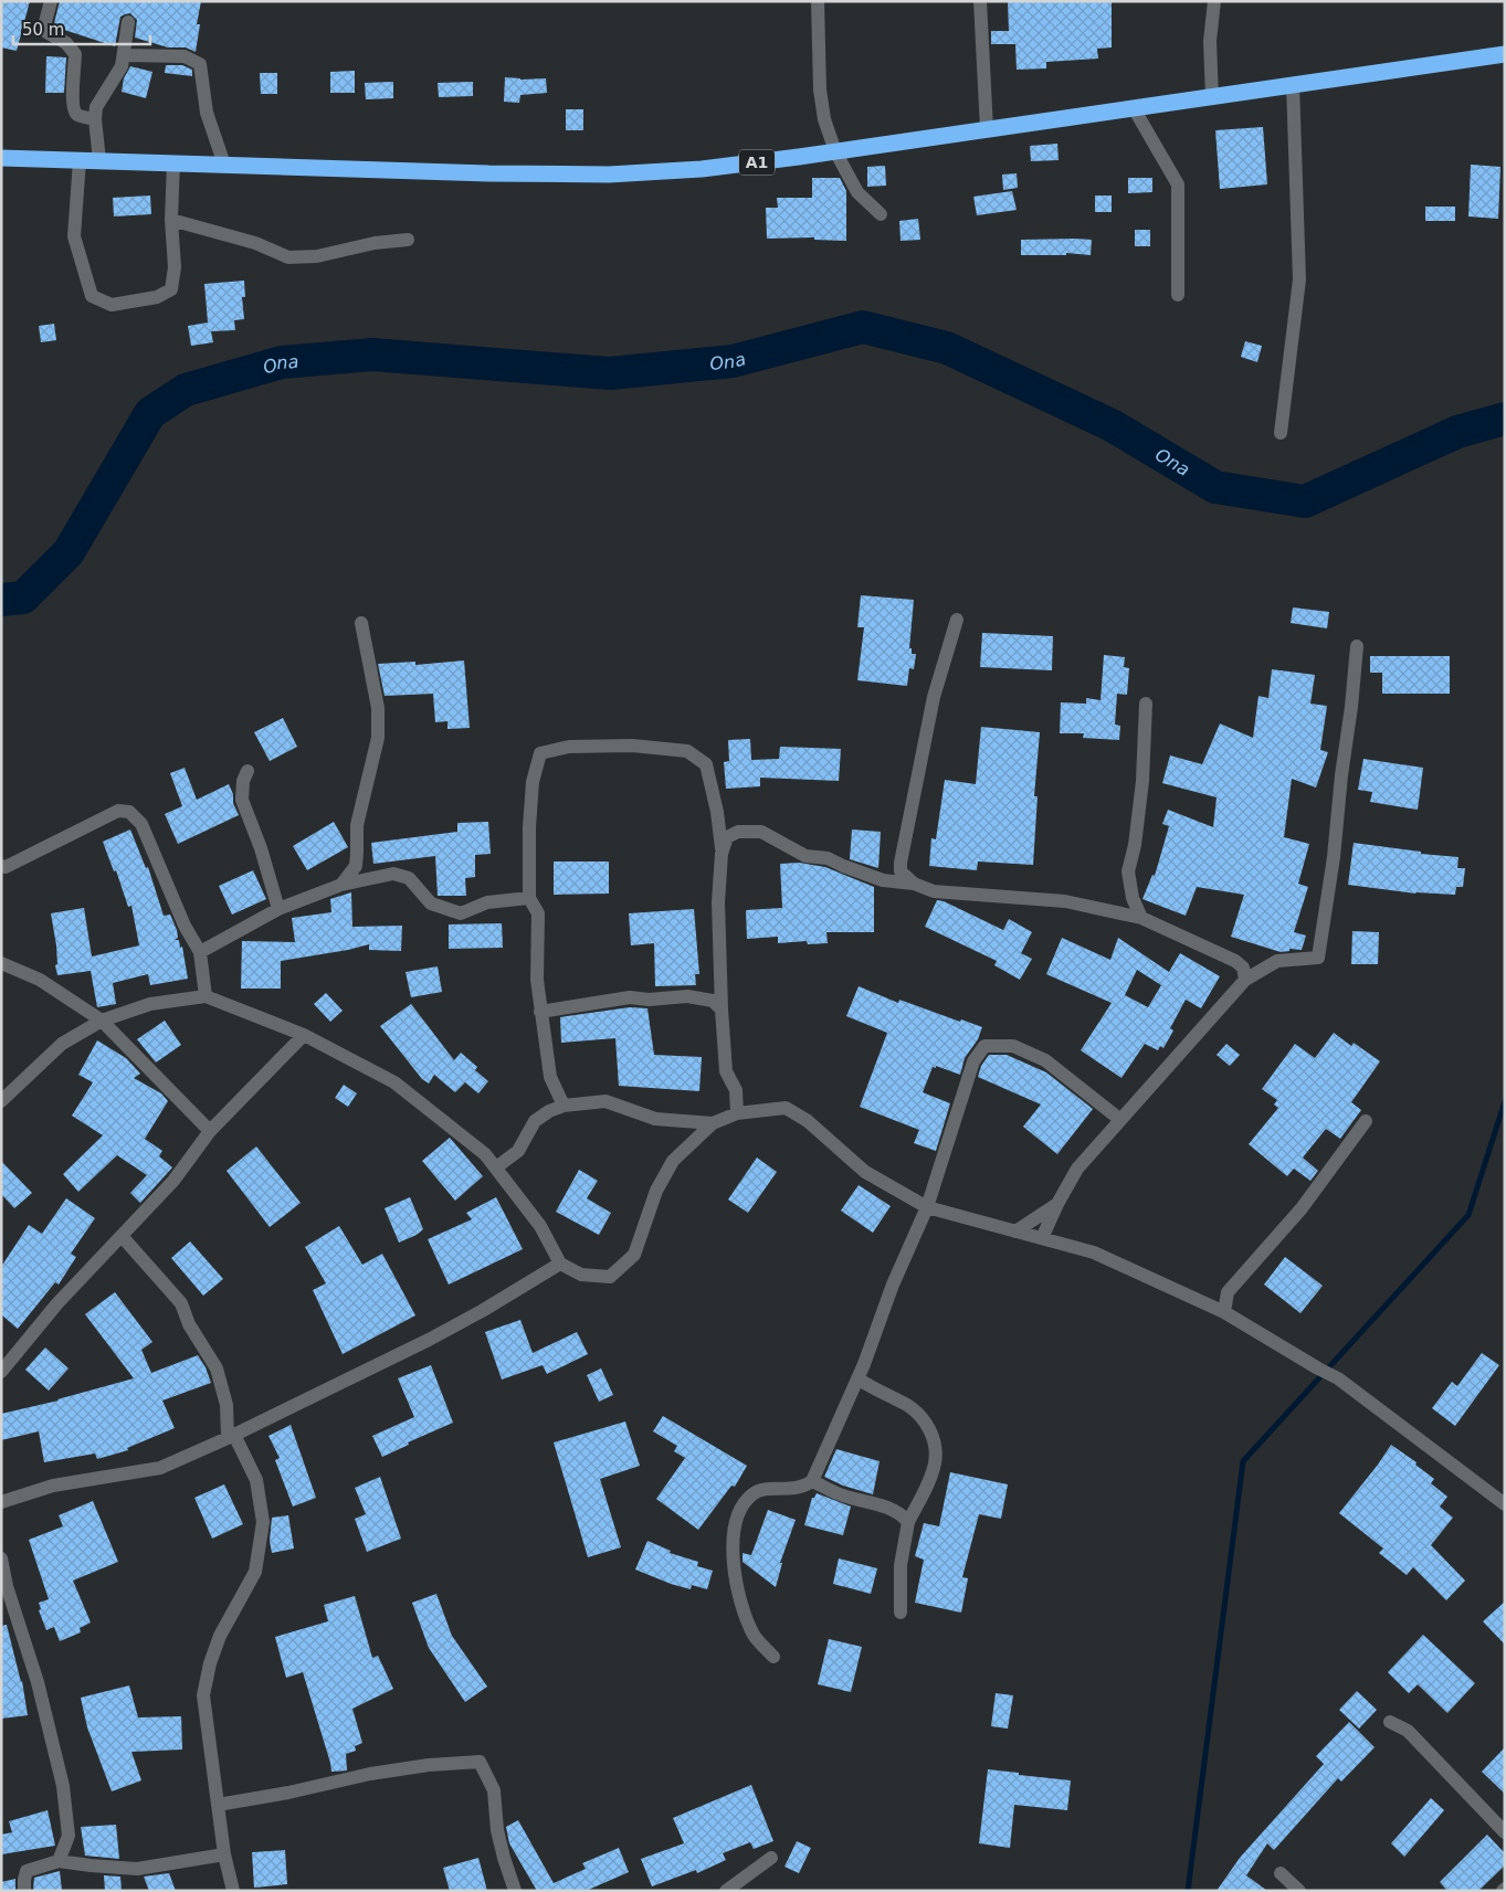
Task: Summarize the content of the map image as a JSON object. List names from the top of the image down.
{
  "streets": {
    "highway": ["A1"]
  },
  "water": ["Ona"],
  "scale_bar": "50 m"
}
